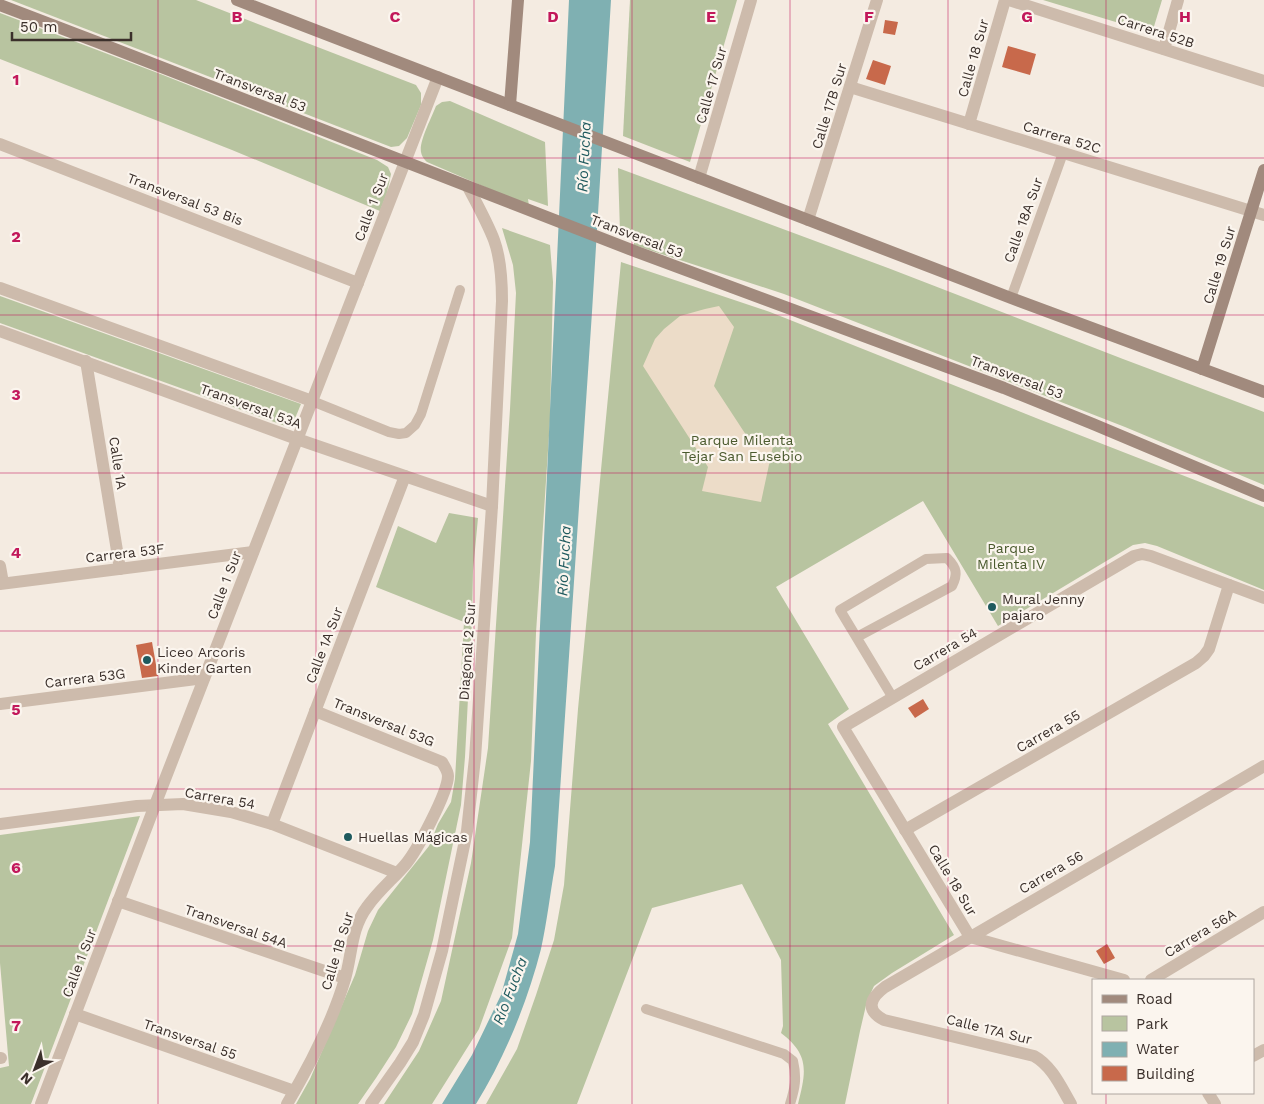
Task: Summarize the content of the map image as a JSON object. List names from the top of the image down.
{
  "streets": {
    "street": [
      "Carrera 52B",
      "Calle 18 Sur",
      "Calle 17 Sur",
      "Transversal 53",
      "Calle 17B Sur",
      "Carrera 52C",
      "Transversal 53 Bis",
      "Calle 1 Sur",
      "Calle 19 Sur",
      "Transversal 53A",
      "Calle 1A",
      "Carrera 53F",
      "Calle 1A Sur",
      "Carrera 54",
      "Diagonal 2 Sur",
      "Carrera 53G",
      "Transversal 53G",
      "Carrera 55",
      "Carrera 56",
      "Transversal 54A",
      "Carrera 56A",
      "Calle 1B Sur",
      "Calle 17A Sur",
      "Transversal 55"
    ],
    "lane": ["Calle 18A Sur"]
  },
  "crossings": [
    ["Carrera 52B", "Calle 18 Sur"],
    ["Calle 18 Sur", "Carrera 52C"],
    ["Calle 18 Sur", "Carrera 54"],
    ["Calle 18 Sur", "Carrera 55"],
    ["Calle 18 Sur", "Carrera 56"],
    ["Transversal 53", "Calle 1 Sur"],
    ["Transversal 53", "Diagonal 2 Sur"],
    ["Calle 17B Sur", "Carrera 52C"],
    ["Carrera 52C", "Calle 18A Sur"],
    ["Carrera 52C", "Calle 19 Sur"],
    ["Transversal 53 Bis", "Calle 1 Sur"],
    ["Calle 1 Sur", "Transversal 53A"],
    ["Calle 1 Sur", "Carrera 53F"],
    ["Calle 1 Sur", "Carrera 54"],
    ["Calle 1 Sur", "Carrera 53G"],
    ["Calle 1 Sur", "Transversal 54A"],
    ["Calle 1 Sur", "Transversal 55"],
    ["Transversal 53A", "Calle 1A"],
    ["Transversal 53A", "Calle 1A Sur"],
    ["Transversal 53A", "Diagonal 2 Sur"],
    ["Calle 1A", "Carrera 53F"],
    ["Calle 1A Sur", "Carrera 54"],
    ["Calle 1A Sur", "Transversal 53G"],
    ["Carrera 54", "Carrera 55"],
    ["Carrera 54", "Calle 1B Sur"],
    ["Transversal 53G", "Calle 1B Sur"],
    ["Carrera 56", "Calle 17A Sur"],
    ["Transversal 54A", "Calle 1B Sur"],
    ["Calle 1B Sur", "Transversal 55"]
  ],
  "water": ["Río Fucha"],
  "parks": ["Parque Milenta Tejar San Eusebio", "Parque Milenta IV"],
  "places": ["Mural Jenny pajaro", "Liceo Arcoris Kinder Garten", "Huellas Mágicas"],
  "legend": [
    "Road",
    "Park",
    "Water",
    "Building"
  ],
  "scale_bar": "50 m",
  "north": "bottom left",
  "grid": {
    "columns": [
      "B",
      "C",
      "D",
      "E",
      "F",
      "G",
      "H"
    ],
    "rows": [
      "1",
      "2",
      "3",
      "4",
      "5",
      "6",
      "7"
    ]
  }
}
